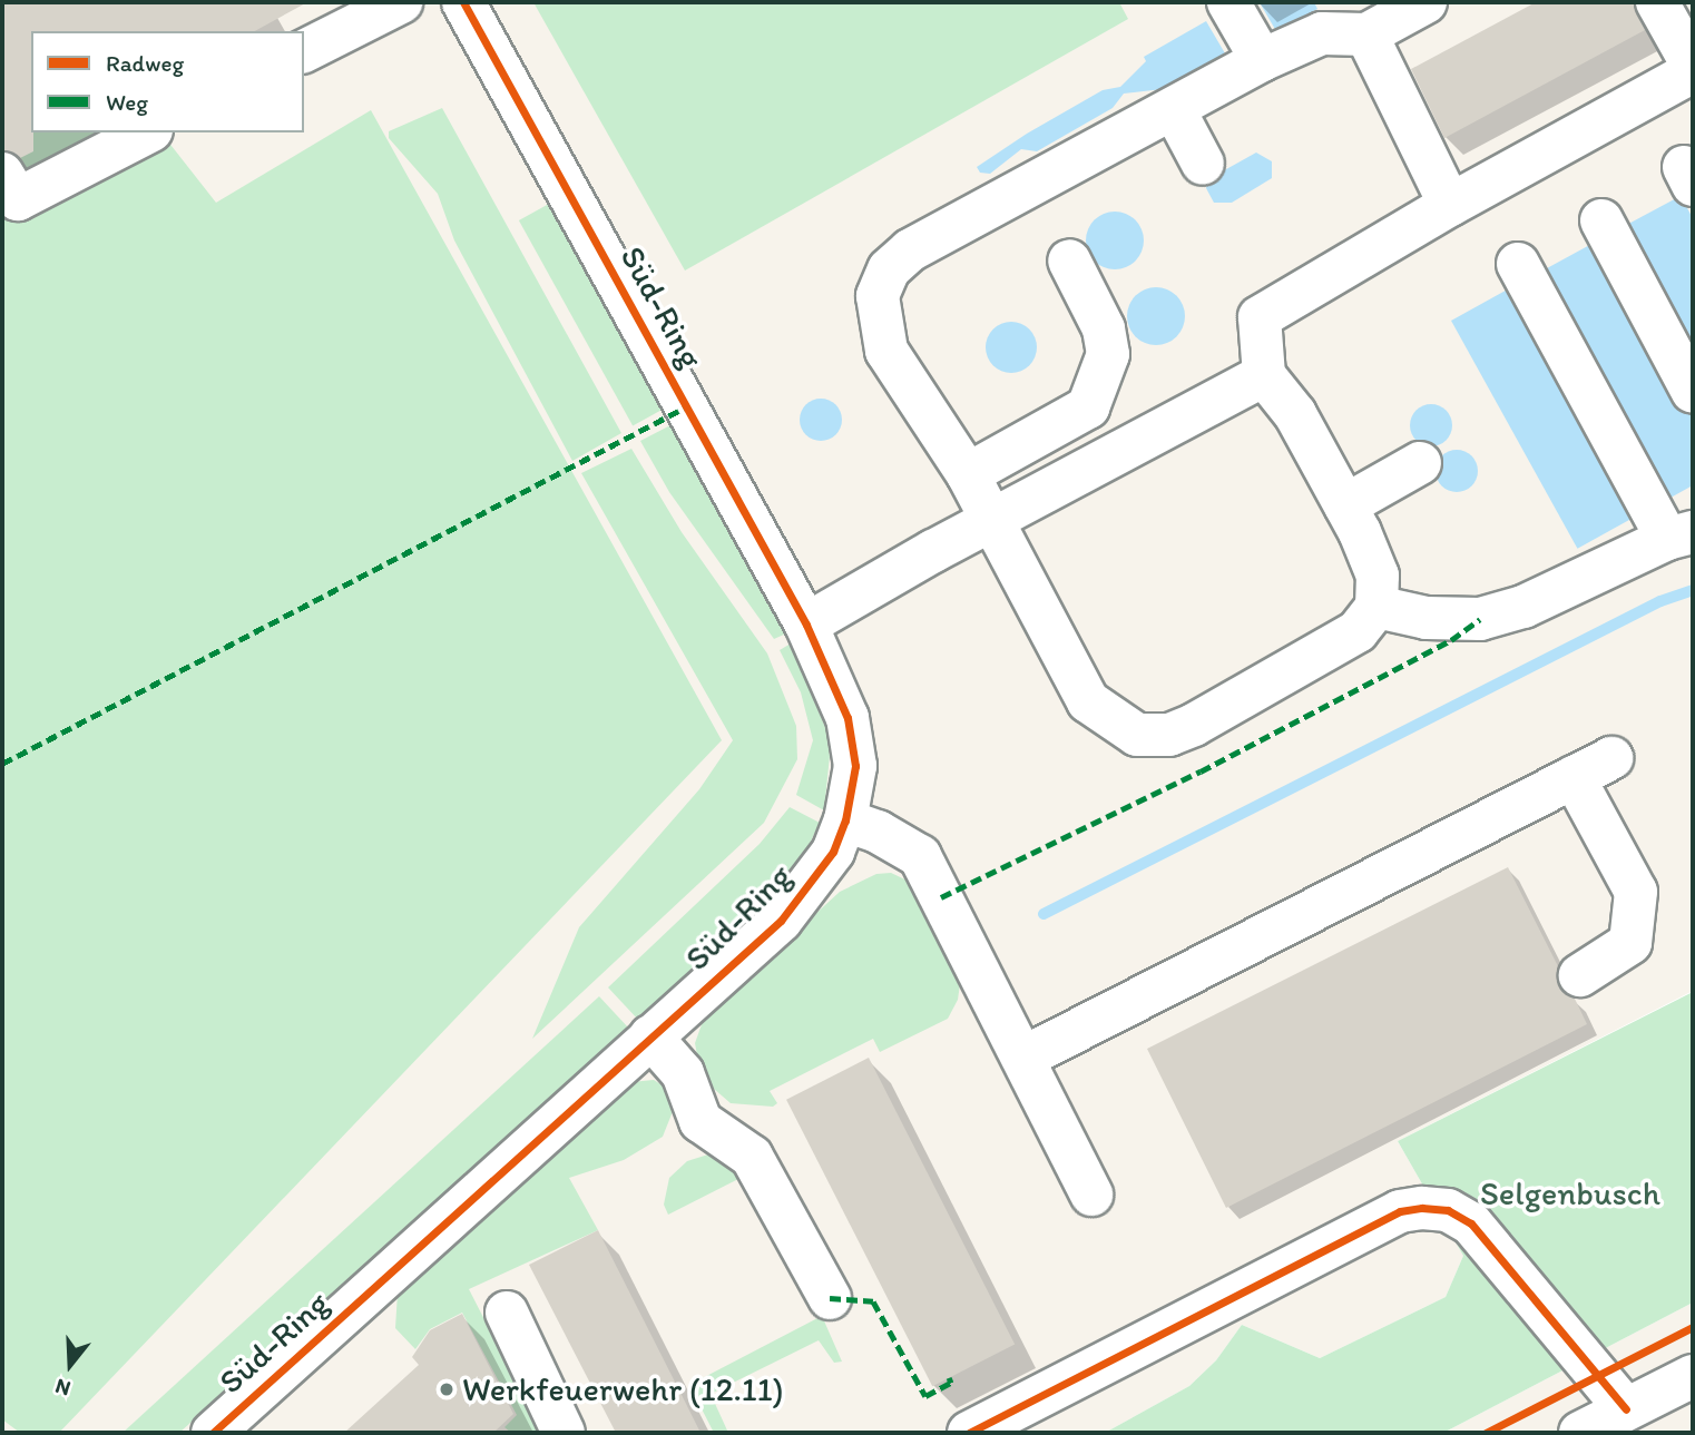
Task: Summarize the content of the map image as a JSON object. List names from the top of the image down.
{
  "streets": {
    "street": ["Süd-Ring"]
  },
  "parks": ["Selgenbusch"],
  "places": ["Werkfeuerwehr (12.11)"],
  "legend": ["Radweg", "Weg"],
  "north": "bottom"
}
